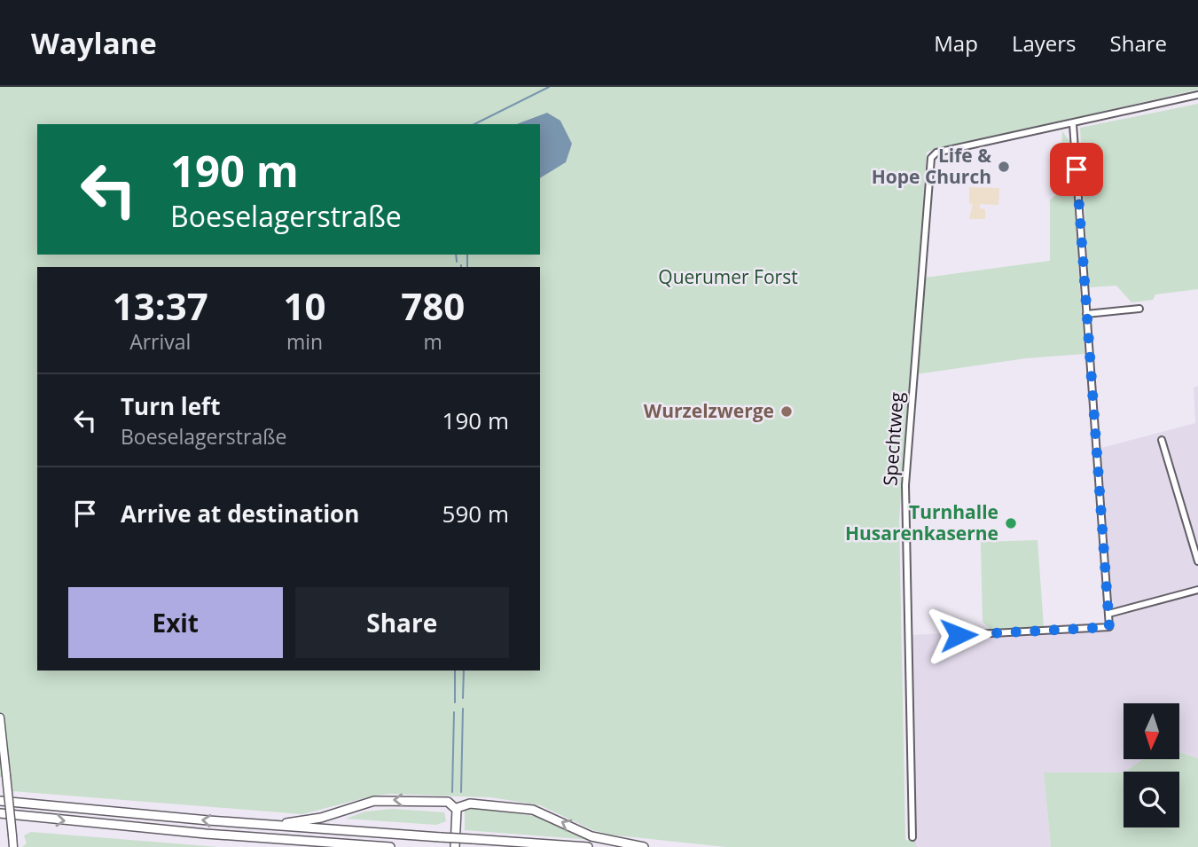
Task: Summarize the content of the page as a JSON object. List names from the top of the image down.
{
  "streets": {
    "street": ["Spechtweg"]
  },
  "parks": ["Querumer Forst"],
  "places": ["Life & Hope Church", "Wurzelzwerge", "Turnhalle Husarenkaserne"],
  "north": "bottom",
  "page": {
    "header": "Waylane",
    "nav": ["Map", "Layers", "Share"],
    "turn": ["190 m", "Boeselagerstraße"],
    "eta": [
      "13:37",
      "Arrival",
      "10",
      "min",
      "780",
      "m"
    ],
    "list": [
      {
        "name": "Turn left",
        "note": "Boeselagerstraße",
        "value": "190 m"
      },
      {
        "name": "Arrive at destination",
        "value": "590 m"
      }
    ],
    "buttons": ["Exit", "Share"]
  }
}
